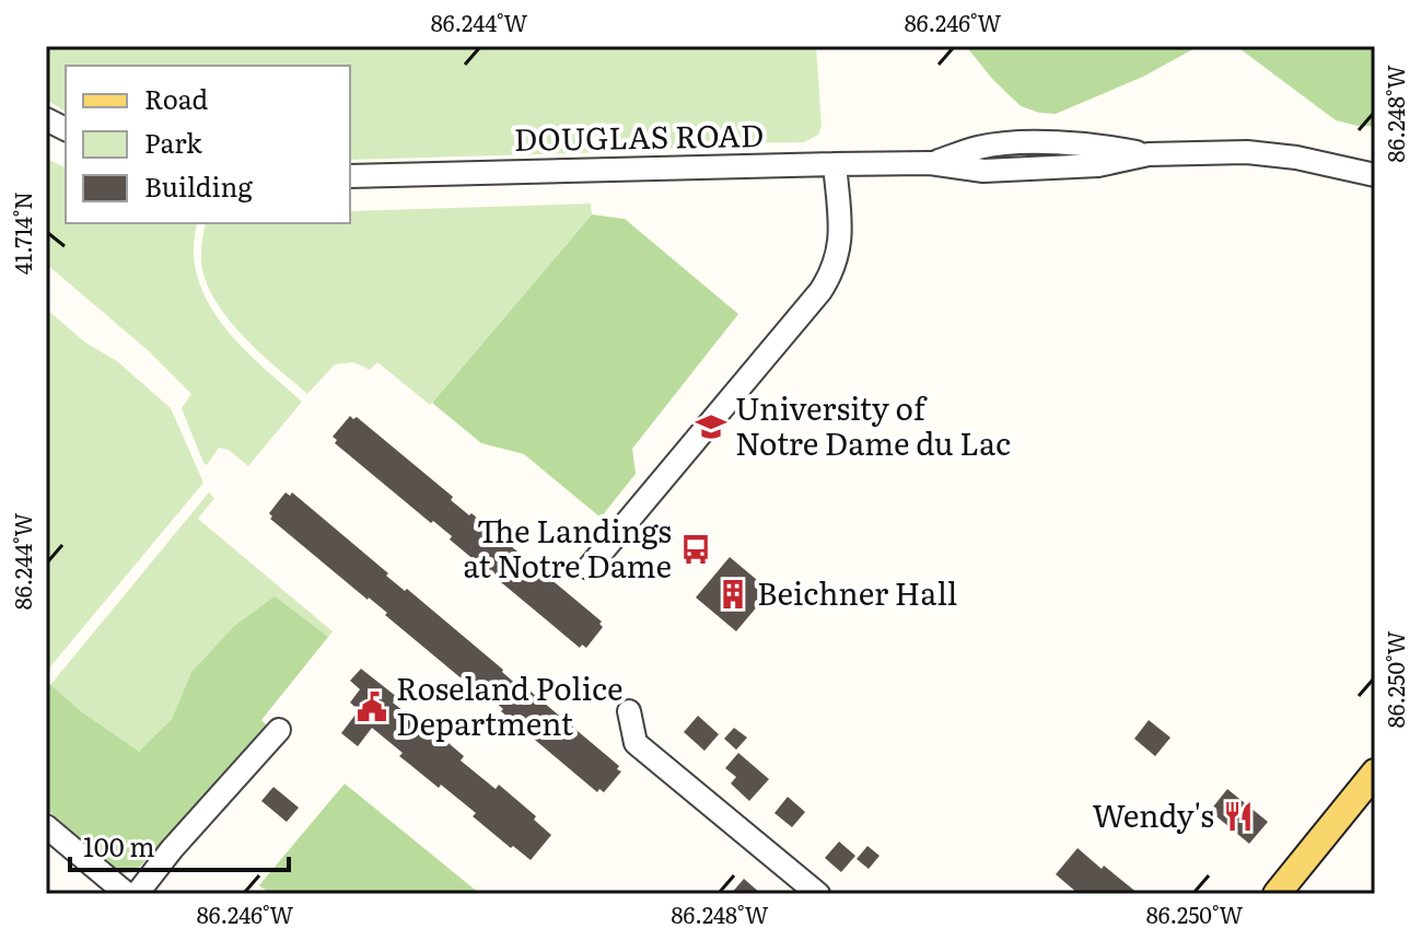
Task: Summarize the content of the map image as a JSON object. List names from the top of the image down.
{
  "streets": {
    "street": ["DOUGLAS ROAD"]
  },
  "places": {
    "school or university": ["University of Notre Dame du Lac"],
    "bus stop": ["The Landings at Notre Dame"],
    "building": ["Beichner Hall"],
    "public building": ["Roseland Police Department"],
    "restaurant": ["Wendy's"]
  },
  "legend": ["Road", "Park", "Building"],
  "scale_bar": "100 m",
  "coordinates": [
    "86.244°W",
    "86.246°W",
    "86.248°W",
    "41.714°N",
    "86.250°W"
  ]
}
